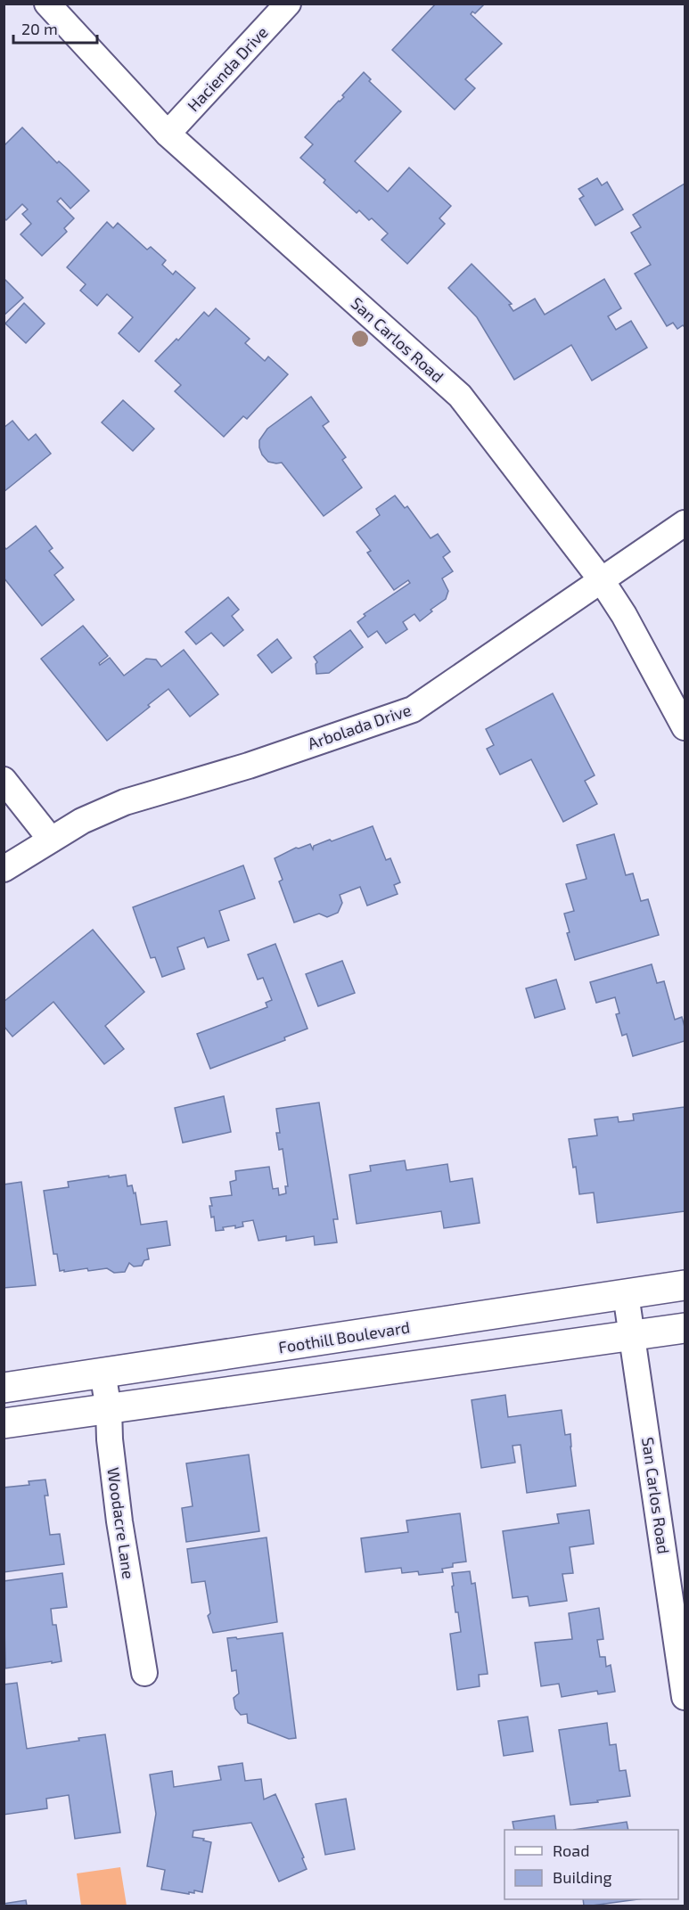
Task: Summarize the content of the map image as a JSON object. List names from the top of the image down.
{
  "streets": {
    "main road": ["Foothill Boulevard"],
    "street": [
      "Hacienda Drive",
      "San Carlos Road",
      "Arbolada Drive",
      "Woodacre Lane"
    ]
  },
  "crossings": [
    ["Hacienda Drive", "San Carlos Road"],
    ["San Carlos Road", "Arbolada Drive"],
    ["San Carlos Road", "Foothill Boulevard"],
    ["Foothill Boulevard", "Woodacre Lane"]
  ],
  "legend": ["Road", "Building"],
  "scale_bar": "20 m"
}
